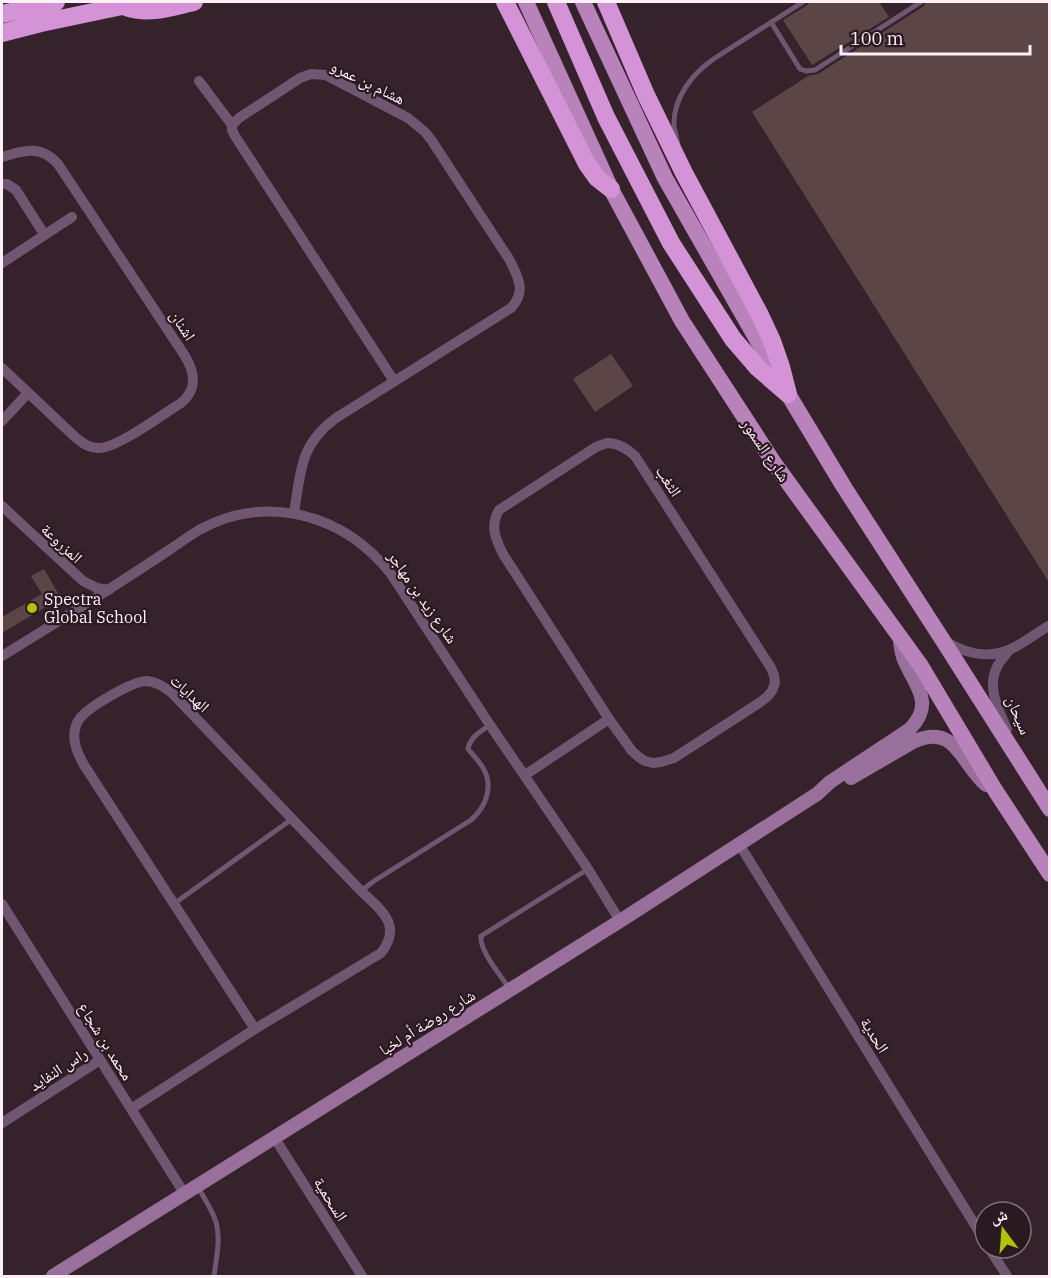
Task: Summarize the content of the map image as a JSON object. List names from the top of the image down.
{
  "streets": {
    "main road": ["شارع السمور"],
    "street": [
      "هشام بن عمرو",
      "اشنان",
      "الثغب",
      "المزروعة",
      "شارع زيد بن مهاجر",
      "الهدايات",
      "سيحان",
      "شارع روضة أم لخبا",
      "الحدية",
      "محمد بن شجاع",
      "راس النفايد",
      "السحمية"
    ]
  },
  "crossings": [
    ["هشام بن عمرو", "شارع زيد بن مهاجر"],
    ["شارع السمور", "شارع روضة أم لخبا"],
    ["المزروعة", "شارع زيد بن مهاجر"],
    ["شارع زيد بن مهاجر", "شارع روضة أم لخبا"],
    ["الهدايات", "محمد بن شجاع"],
    ["شارع روضة أم لخبا", "الحدية"],
    ["شارع روضة أم لخبا", "محمد بن شجاع"],
    ["شارع روضة أم لخبا", "السحمية"],
    ["محمد بن شجاع", "راس النفايد"]
  ],
  "places": ["Spectra Global School"],
  "scale_bar": "100 m",
  "north": "top"
}
